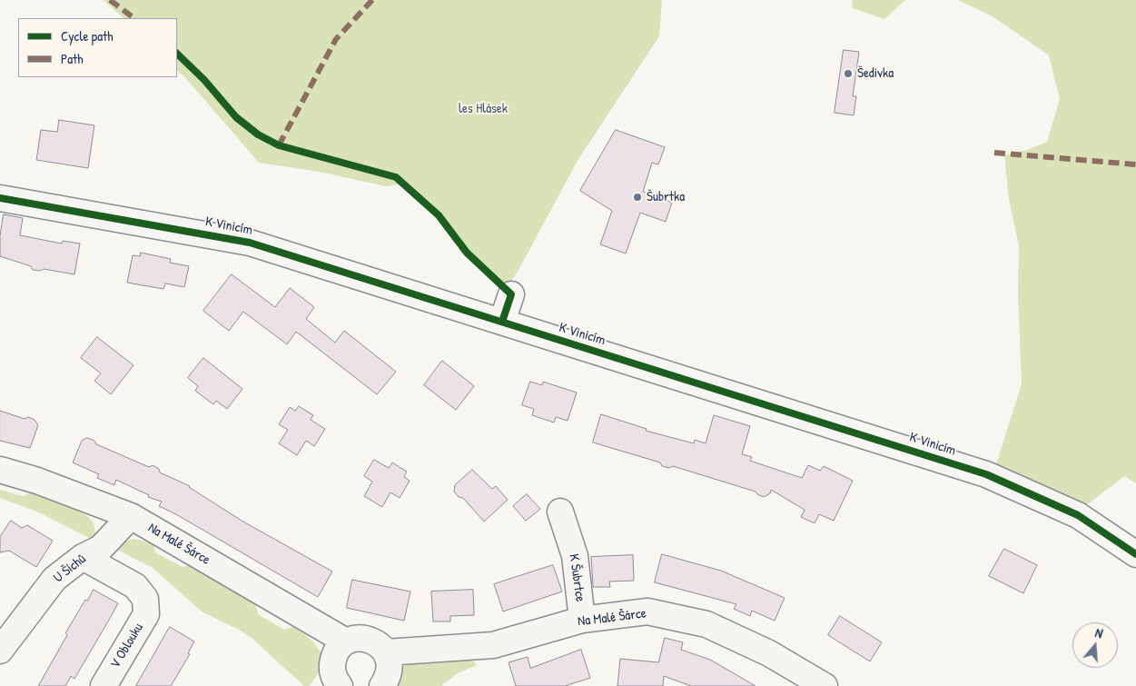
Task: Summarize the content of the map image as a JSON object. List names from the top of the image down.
{
  "streets": {
    "street": [
      "K Vinicím",
      "Na Malé Šárce",
      "U Šíchů",
      "K Šubrtce",
      "V Oblouku"
    ]
  },
  "crossings": [
    ["Na Malé Šárce", "U Šíchů"],
    ["Na Malé Šárce", "K Šubrtce"],
    ["U Šíchů", "V Oblouku"]
  ],
  "parks": ["les Hlásek"],
  "places": ["Šedivka", "Šubrtka"],
  "legend": ["Cycle path", "Path"],
  "north": "top"
}
